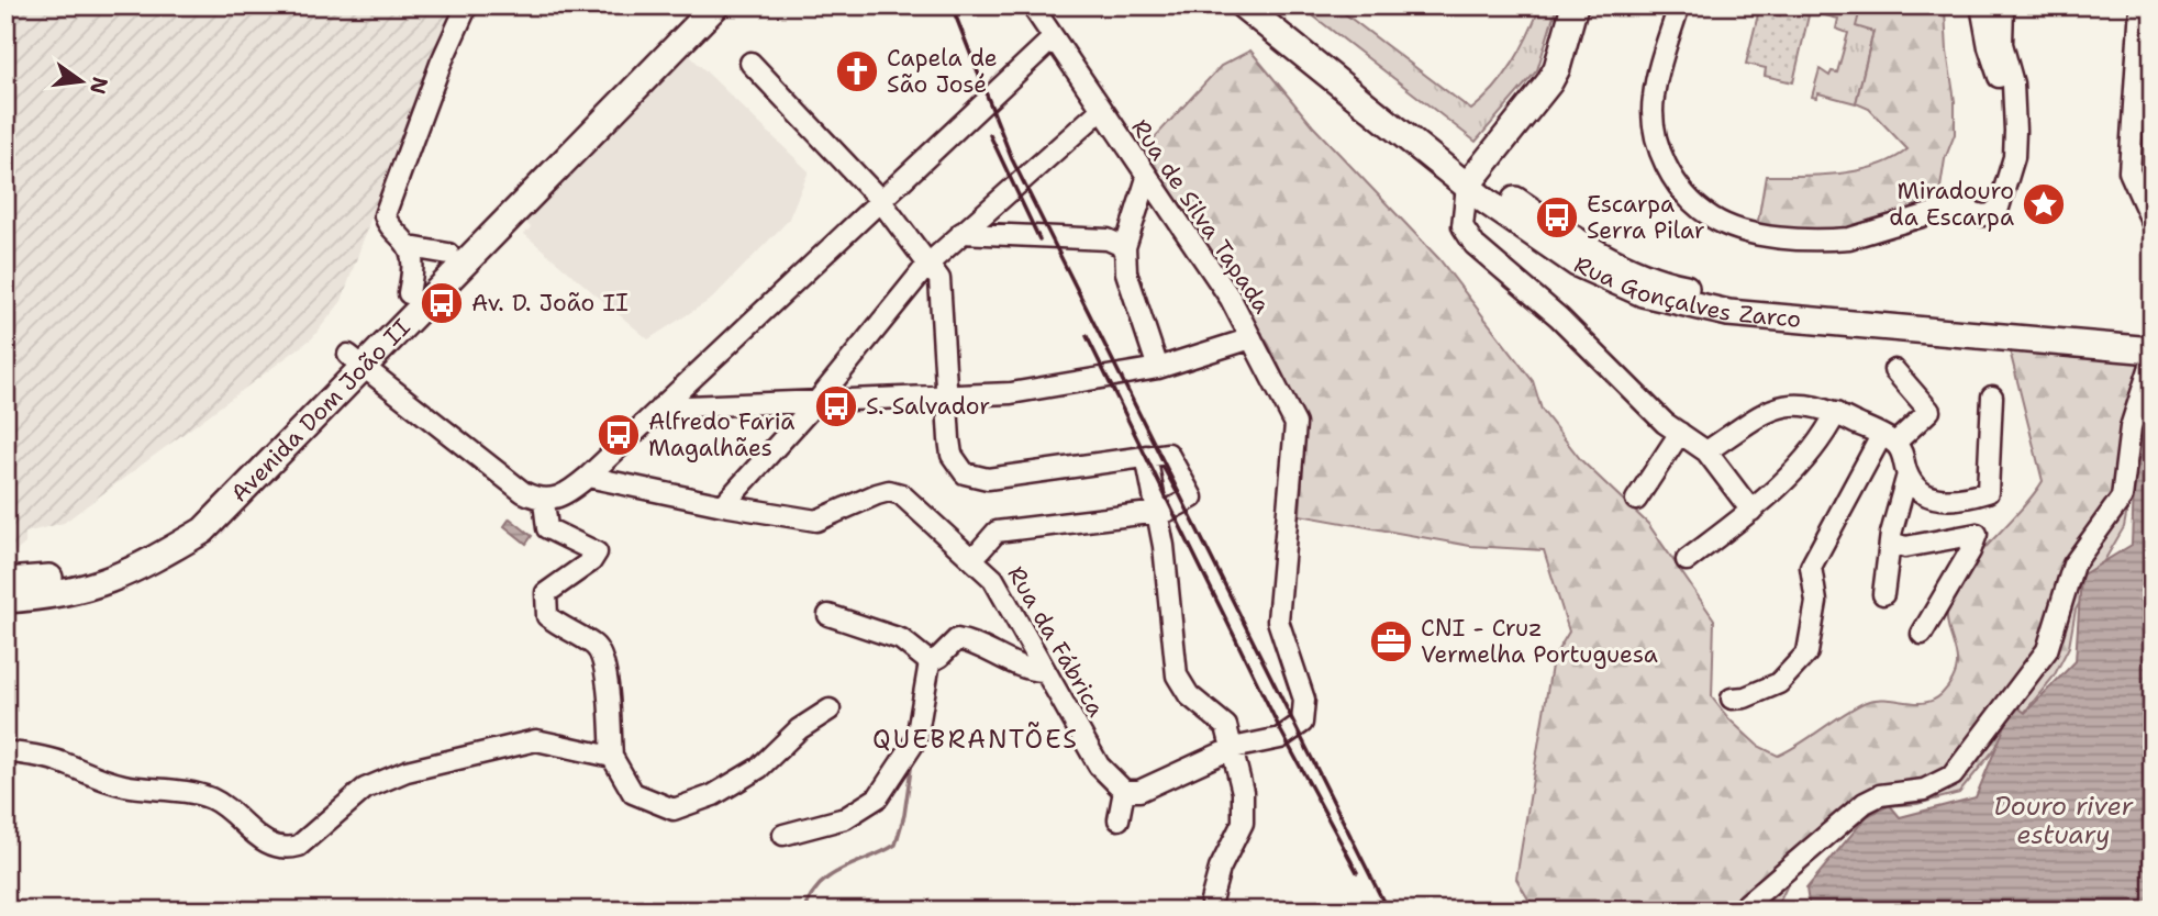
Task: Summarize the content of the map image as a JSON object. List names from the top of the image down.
{
  "streets": {
    "main road": ["Rua Gonçalves Zarco", "Avenida Dom João II"],
    "street": ["Rua de Silva Tapada", "Rua da Fábrica"]
  },
  "districts": ["QUEBRANTÕES"],
  "water": ["Douro river estuary"],
  "places": {
    "church": ["Capela de São José"],
    "place": ["Miradouro da Escarpa"],
    "bus stop": [
      "Escarpa Serra Pilar",
      "Av. D. João II",
      "S. Salvador",
      "Alfredo Faria Magalhães"
    ],
    "office": ["CNI - Cruz Vermelha Portuguesa"]
  },
  "north": "right"
}
